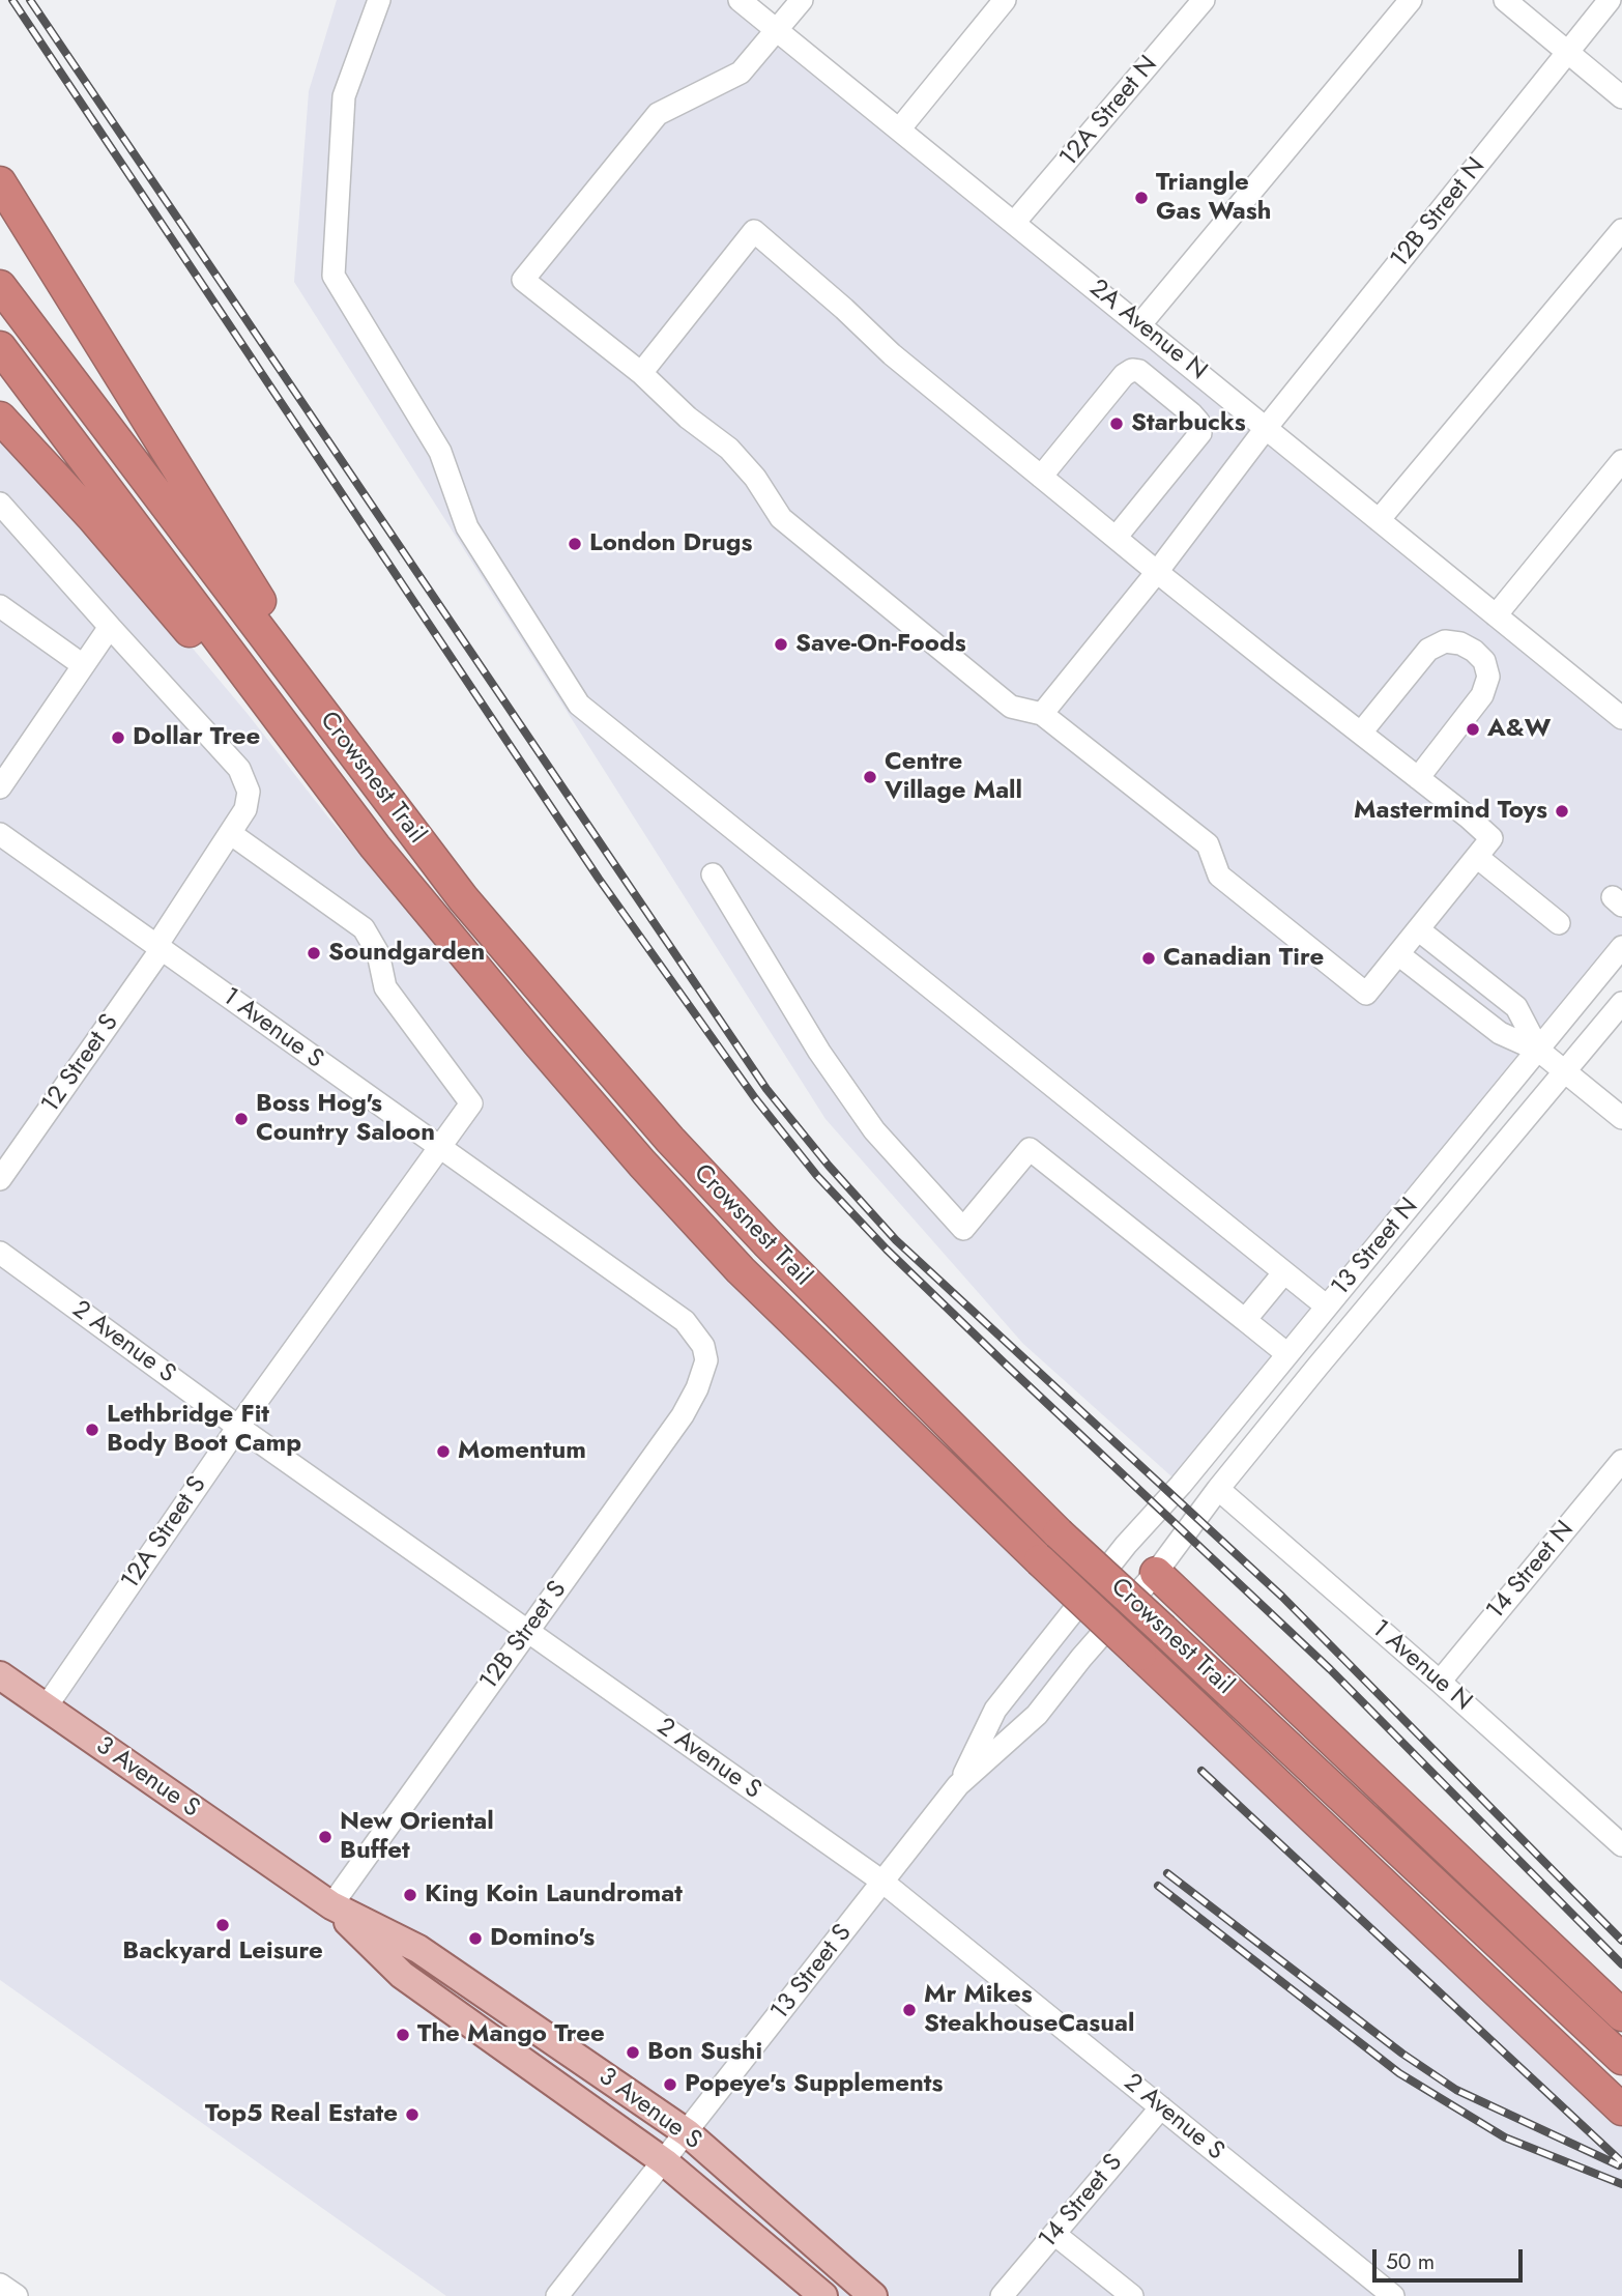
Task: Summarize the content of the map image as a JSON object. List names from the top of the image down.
{
  "streets": {
    "highway": ["Crowsnest Trail"],
    "main road": ["3 Avenue S"],
    "street": [
      "12A Street N",
      "12B Street N",
      "2A Avenue N",
      "1 Avenue S",
      "12 Street S",
      "13 Street N",
      "2 Avenue S",
      "12A Street S",
      "14 Street N",
      "12B Street S",
      "1 Avenue N",
      "13 Street S",
      "14 Street S"
    ]
  },
  "crossings": [
    ["12A Street N", "2A Avenue N"],
    ["12B Street N", "2A Avenue N"],
    ["1 Avenue S", "12 Street S"],
    ["1 Avenue S", "12A Street S"],
    ["1 Avenue S", "12B Street S"],
    ["12 Street S", "12A Street S"],
    ["13 Street N", "1 Avenue N"],
    ["13 Street N", "13 Street S"],
    ["2 Avenue S", "12A Street S"],
    ["2 Avenue S", "12B Street S"],
    ["2 Avenue S", "13 Street S"],
    ["2 Avenue S", "14 Street S"],
    ["12A Street S", "3 Avenue S"],
    ["14 Street N", "1 Avenue N"],
    ["12B Street S", "3 Avenue S"],
    ["3 Avenue S", "13 Street S"]
  ],
  "places": [
    "Triangle Gas Wash",
    "Starbucks",
    "London Drugs",
    "Save-On-Foods",
    "A&W",
    "Dollar Tree",
    "Centre Village Mall",
    "Mastermind Toys",
    "Soundgarden",
    "Canadian Tire",
    "Boss Hog's Country Saloon",
    "Lethbridge Fit Body Boot Camp",
    "Momentum",
    "New Oriental Buffet",
    "King Koin Laundromat",
    "Backyard Leisure",
    "Domino's",
    "Mr Mikes SteakhouseCasual",
    "The Mango Tree",
    "Bon Sushi",
    "Popeye's Supplements",
    "Top5 Real Estate"
  ],
  "scale_bar": "50 m"
}
